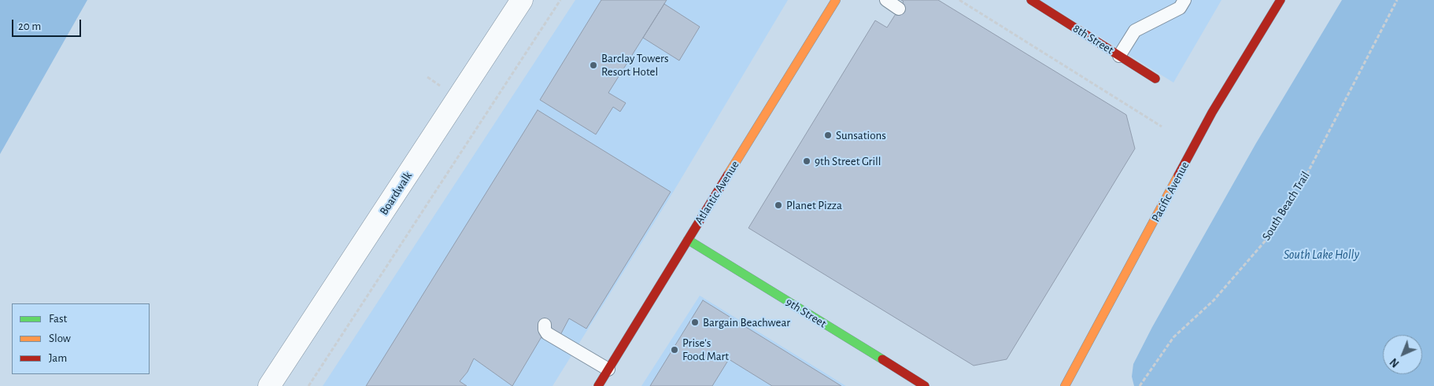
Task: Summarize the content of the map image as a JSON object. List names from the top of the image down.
{
  "streets": {
    "main road": [
      "8th Street",
      "Pacific Avenue",
      "Atlantic Avenue",
      "9th Street"
    ],
    "street": ["Boardwalk"],
    "path": ["South Beach Trail"]
  },
  "crossings": [
    ["Atlantic Avenue", "9th Street"]
  ],
  "water": ["South Lake Holly"],
  "places": [
    "Barclay Towers Resort Hotel",
    "Sunsations",
    "9th Street Grill",
    "Planet Pizza",
    "Bargain Beachwear",
    "Prise's Food Mart"
  ],
  "legend": ["Fast", "Slow", "Jam"],
  "scale_bar": "20 m",
  "north": "bottom left"
}
